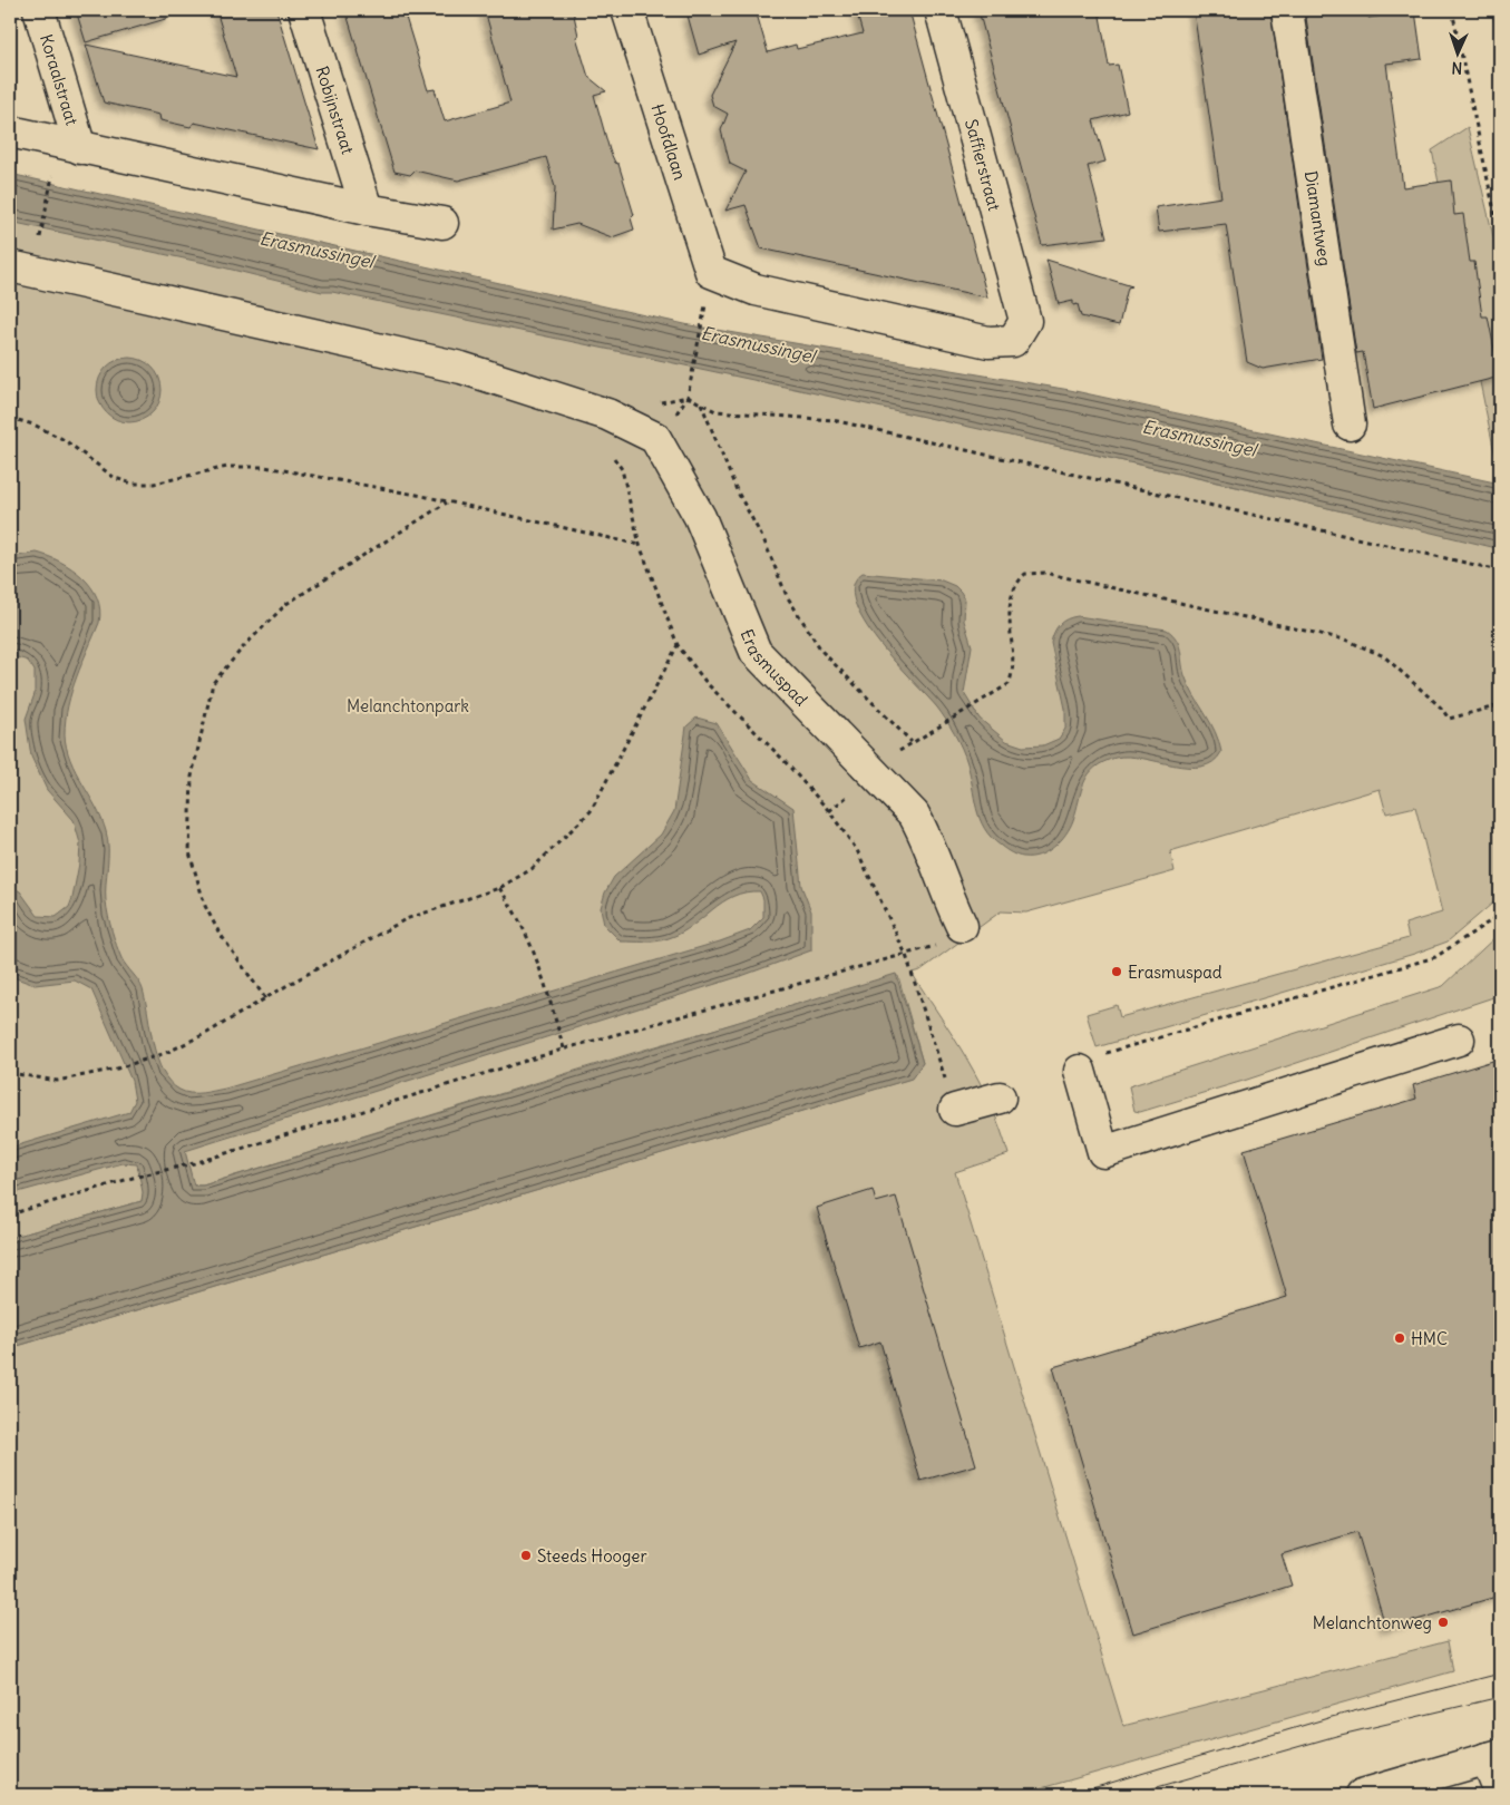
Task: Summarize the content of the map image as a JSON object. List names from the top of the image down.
{
  "streets": {
    "street": [
      "Koraalstraat",
      "Robijnstraat",
      "Hoofdlaan",
      "Saffierstraat",
      "Diamantweg",
      "Erasmuspad"
    ]
  },
  "crossings": [
    ["Hoofdlaan", "Saffierstraat"]
  ],
  "water": ["Erasmussingel"],
  "parks": ["Melanchtonpark"],
  "places": [
    "Erasmuspad",
    "HMC",
    "Steeds Hooger",
    "Melanchtonweg"
  ],
  "north": "bottom"
}
